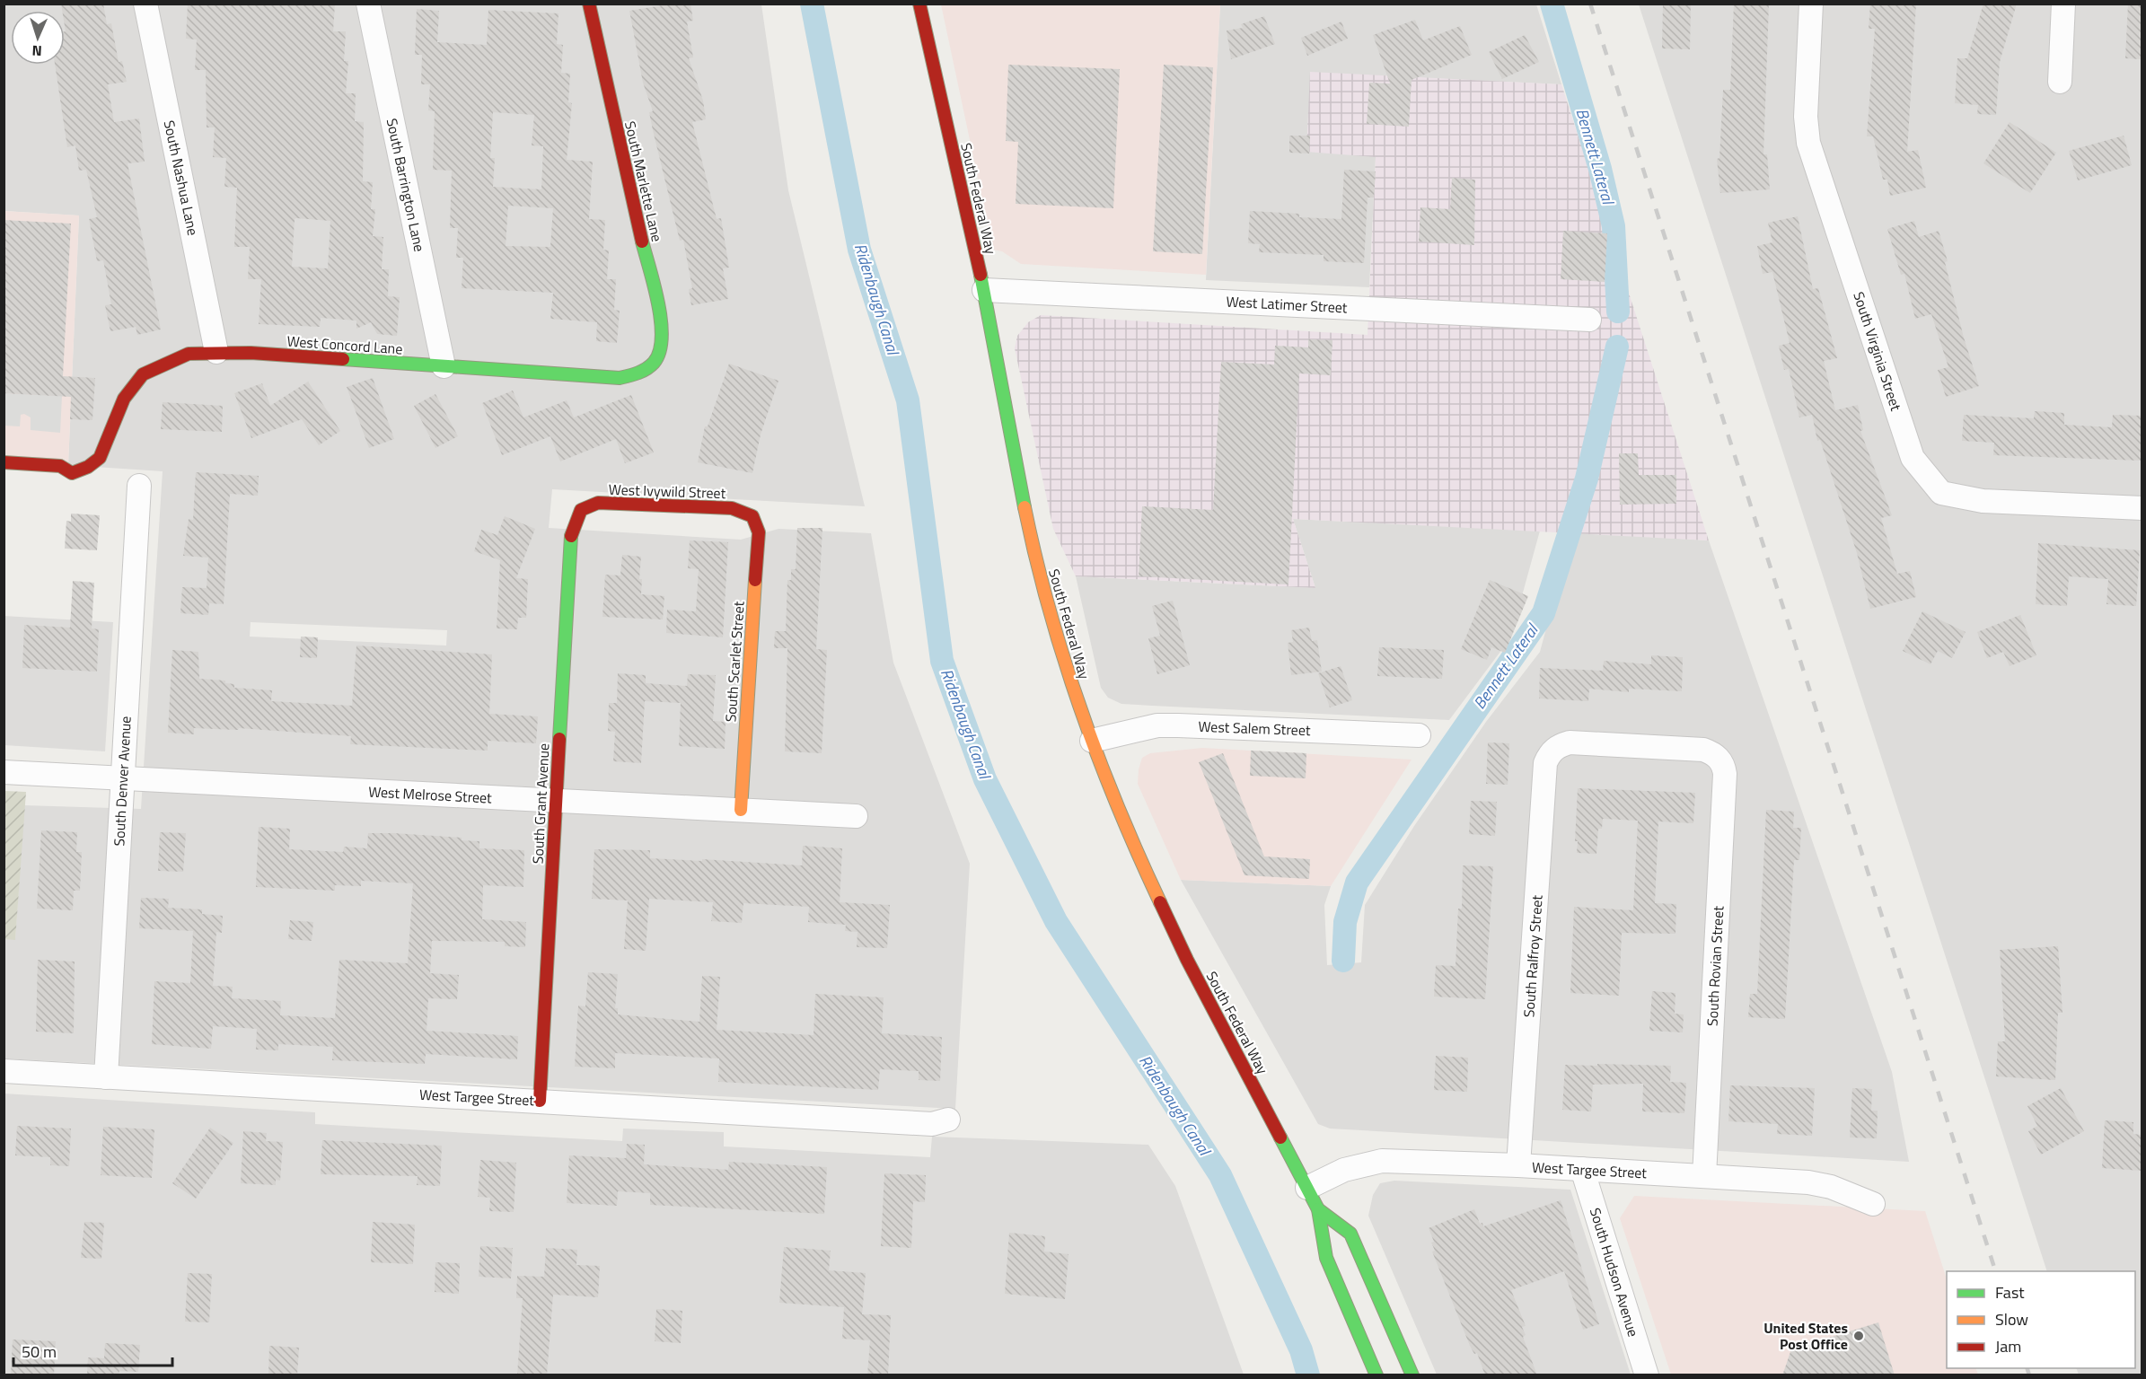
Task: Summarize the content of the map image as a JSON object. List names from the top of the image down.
{
  "streets": {
    "street": [
      "South Nashua Lane",
      "South Marlette Lane",
      "South Barrington Lane",
      "South Federal Way",
      "West Latimer Street",
      "West Concord Lane",
      "South Virginia Street",
      "West Ivywild Street",
      "South Scarlet Street",
      "West Salem Street",
      "South Denver Avenue",
      "West Melrose Street",
      "South Grant Avenue",
      "South Ralfroy Street",
      "South Rovian Street",
      "West Targee Street",
      "South Hudson Avenue"
    ]
  },
  "crossings": [
    ["South Nashua Lane", "West Concord Lane"],
    ["South Marlette Lane", "West Concord Lane"],
    ["South Barrington Lane", "West Concord Lane"],
    ["South Federal Way", "West Latimer Street"],
    ["South Federal Way", "West Salem Street"],
    ["South Federal Way", "West Targee Street"],
    ["West Ivywild Street", "South Scarlet Street"],
    ["West Ivywild Street", "South Grant Avenue"],
    ["South Scarlet Street", "West Melrose Street"],
    ["South Denver Avenue", "West Melrose Street"],
    ["South Denver Avenue", "West Targee Street"],
    ["West Melrose Street", "South Grant Avenue"],
    ["South Grant Avenue", "West Targee Street"],
    ["South Ralfroy Street", "South Rovian Street"],
    ["South Ralfroy Street", "West Targee Street"],
    ["South Rovian Street", "West Targee Street"],
    ["West Targee Street", "South Hudson Avenue"]
  ],
  "water": ["Bennett Lateral", "Ridenbaugh Canal"],
  "places": ["United States Post Office"],
  "legend": ["Fast", "Slow", "Jam"],
  "scale_bar": "50 m",
  "north": "bottom"
}
